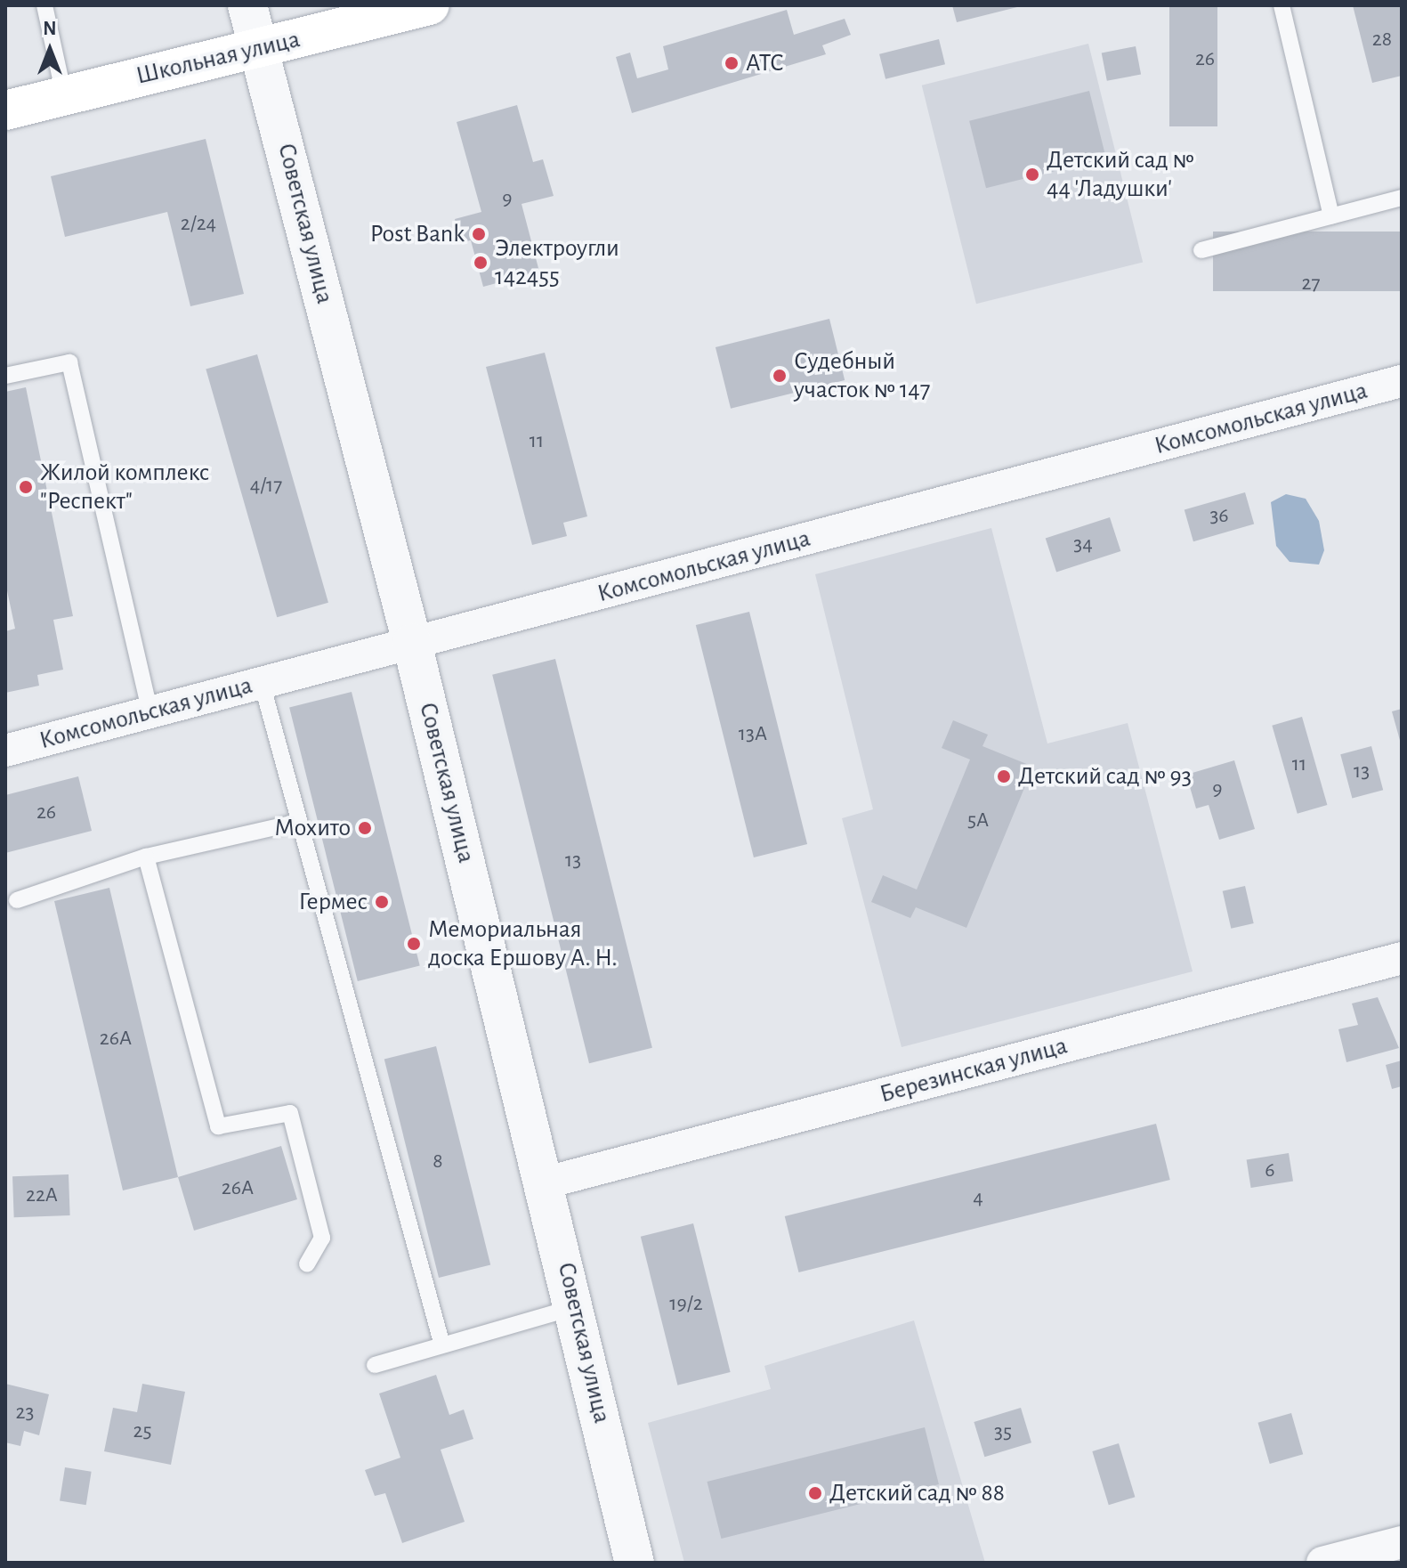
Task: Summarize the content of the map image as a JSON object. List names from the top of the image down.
{
  "streets": {
    "main road": ["Школьная улица"],
    "street": ["Советская улица", "Комсомольская улица", "Березинская улица"]
  },
  "crossings": [
    ["Школьная улица", "Советская улица"],
    ["Советская улица", "Комсомольская улица"],
    ["Советская улица", "Березинская улица"]
  ],
  "places": [
    "АТС",
    "Детский сад № 44 'Ладушки'",
    "Post Bank",
    "Электроугли 142455",
    "Судебный участок № 147",
    "Жилой комплекс \"Респект\"",
    "Детский сад № 93",
    "Мохито",
    "Гермес",
    "Мемориальная доска Ершову А. Н.",
    "Детский сад № 88"
  ],
  "house_numbers": [
    "28",
    "26",
    "9",
    "2/24",
    "27",
    "11",
    "4/17",
    "36",
    "34",
    "13А",
    "11",
    "13",
    "9",
    "26",
    "5А",
    "13",
    "26А",
    "8",
    "6",
    "26А",
    "22А",
    "4",
    "19/2",
    "23",
    "25",
    "35"
  ],
  "north": "top"
}
